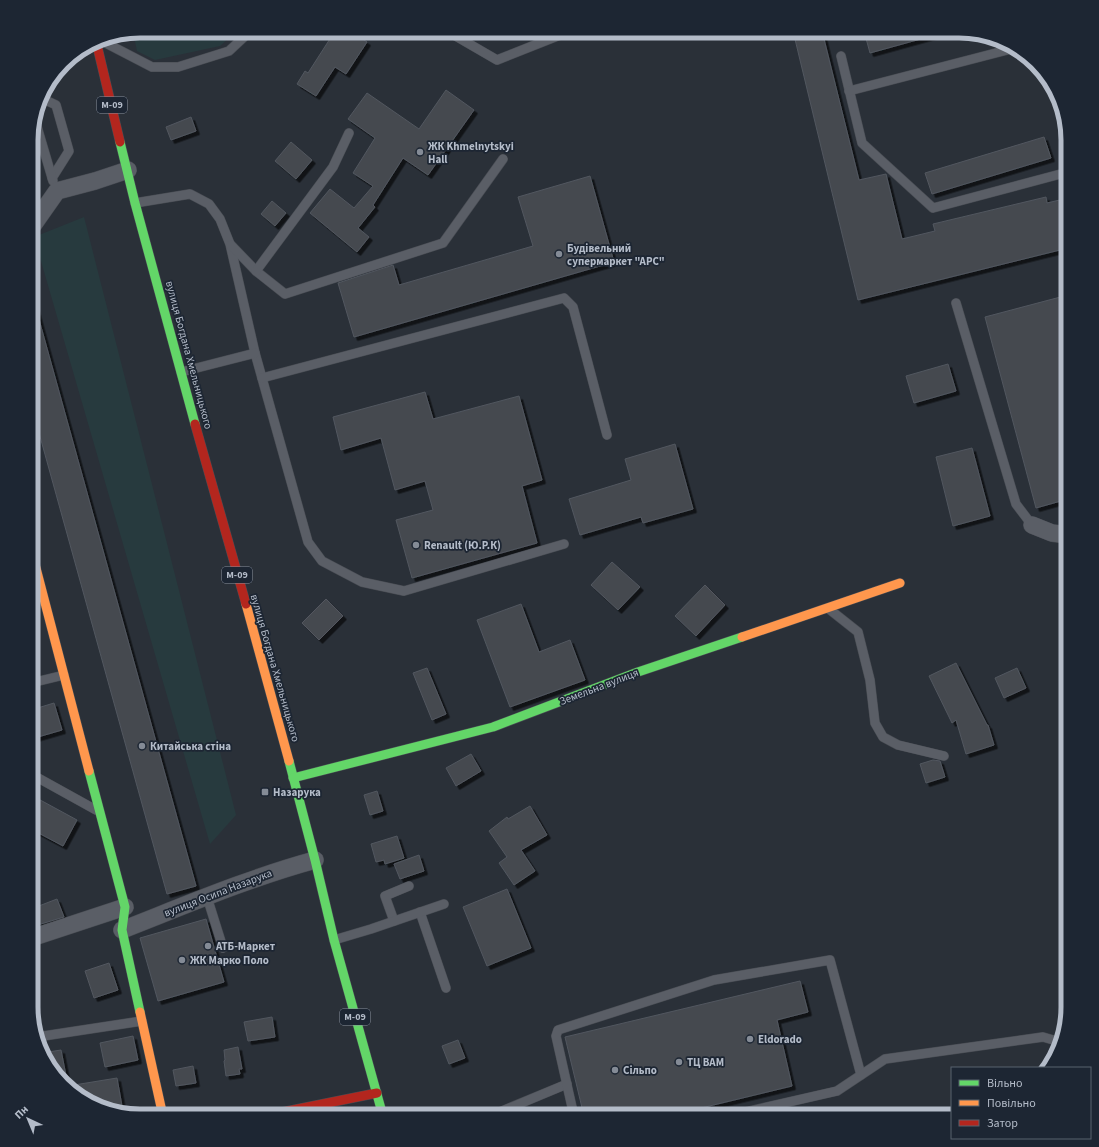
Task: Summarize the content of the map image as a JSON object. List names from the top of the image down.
{
  "streets": {
    "main road": ["М-09", "вулиця Богдана Хмельницького", "Земельна вулиця"],
    "street": ["вулиця Осипа Назарука"]
  },
  "crossings": [
    ["вулиця Богдана Хмельницького", "Земельна вулиця"],
    ["вулиця Богдана Хмельницького", "вулиця Осипа Назарука"]
  ],
  "places": {
    "other": [
      "ЖК Khmelnytskyi Hall",
      "Будівельний супермаркет \"АРС\"",
      "Renault (Ю.Р.К)",
      "Китайська стіна",
      "АТБ-Маркет",
      "ЖК Марко Поло",
      "Eldorado",
      "ТЦ ВАМ",
      "Сільпо"
    ],
    "transit": ["Назарука"]
  },
  "legend": ["Вільно", "Повільно", "Затор"],
  "north": "top left"
}
